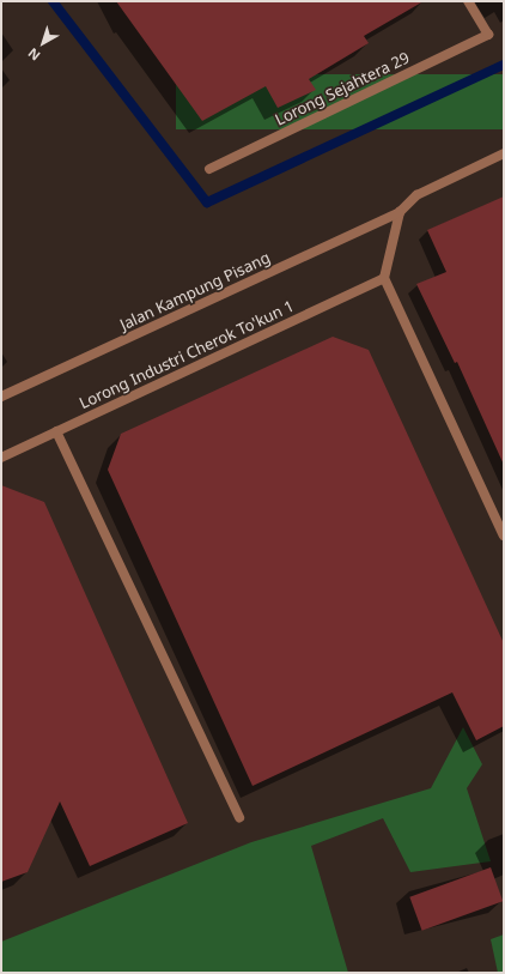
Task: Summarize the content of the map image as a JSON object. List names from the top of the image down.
{
  "streets": {
    "street": ["Lorong Sejahtera 29", "Jalan Kampung Pisang", "Lorong Industri Cherok To'kun 1"]
  },
  "north": "bottom left"
}
